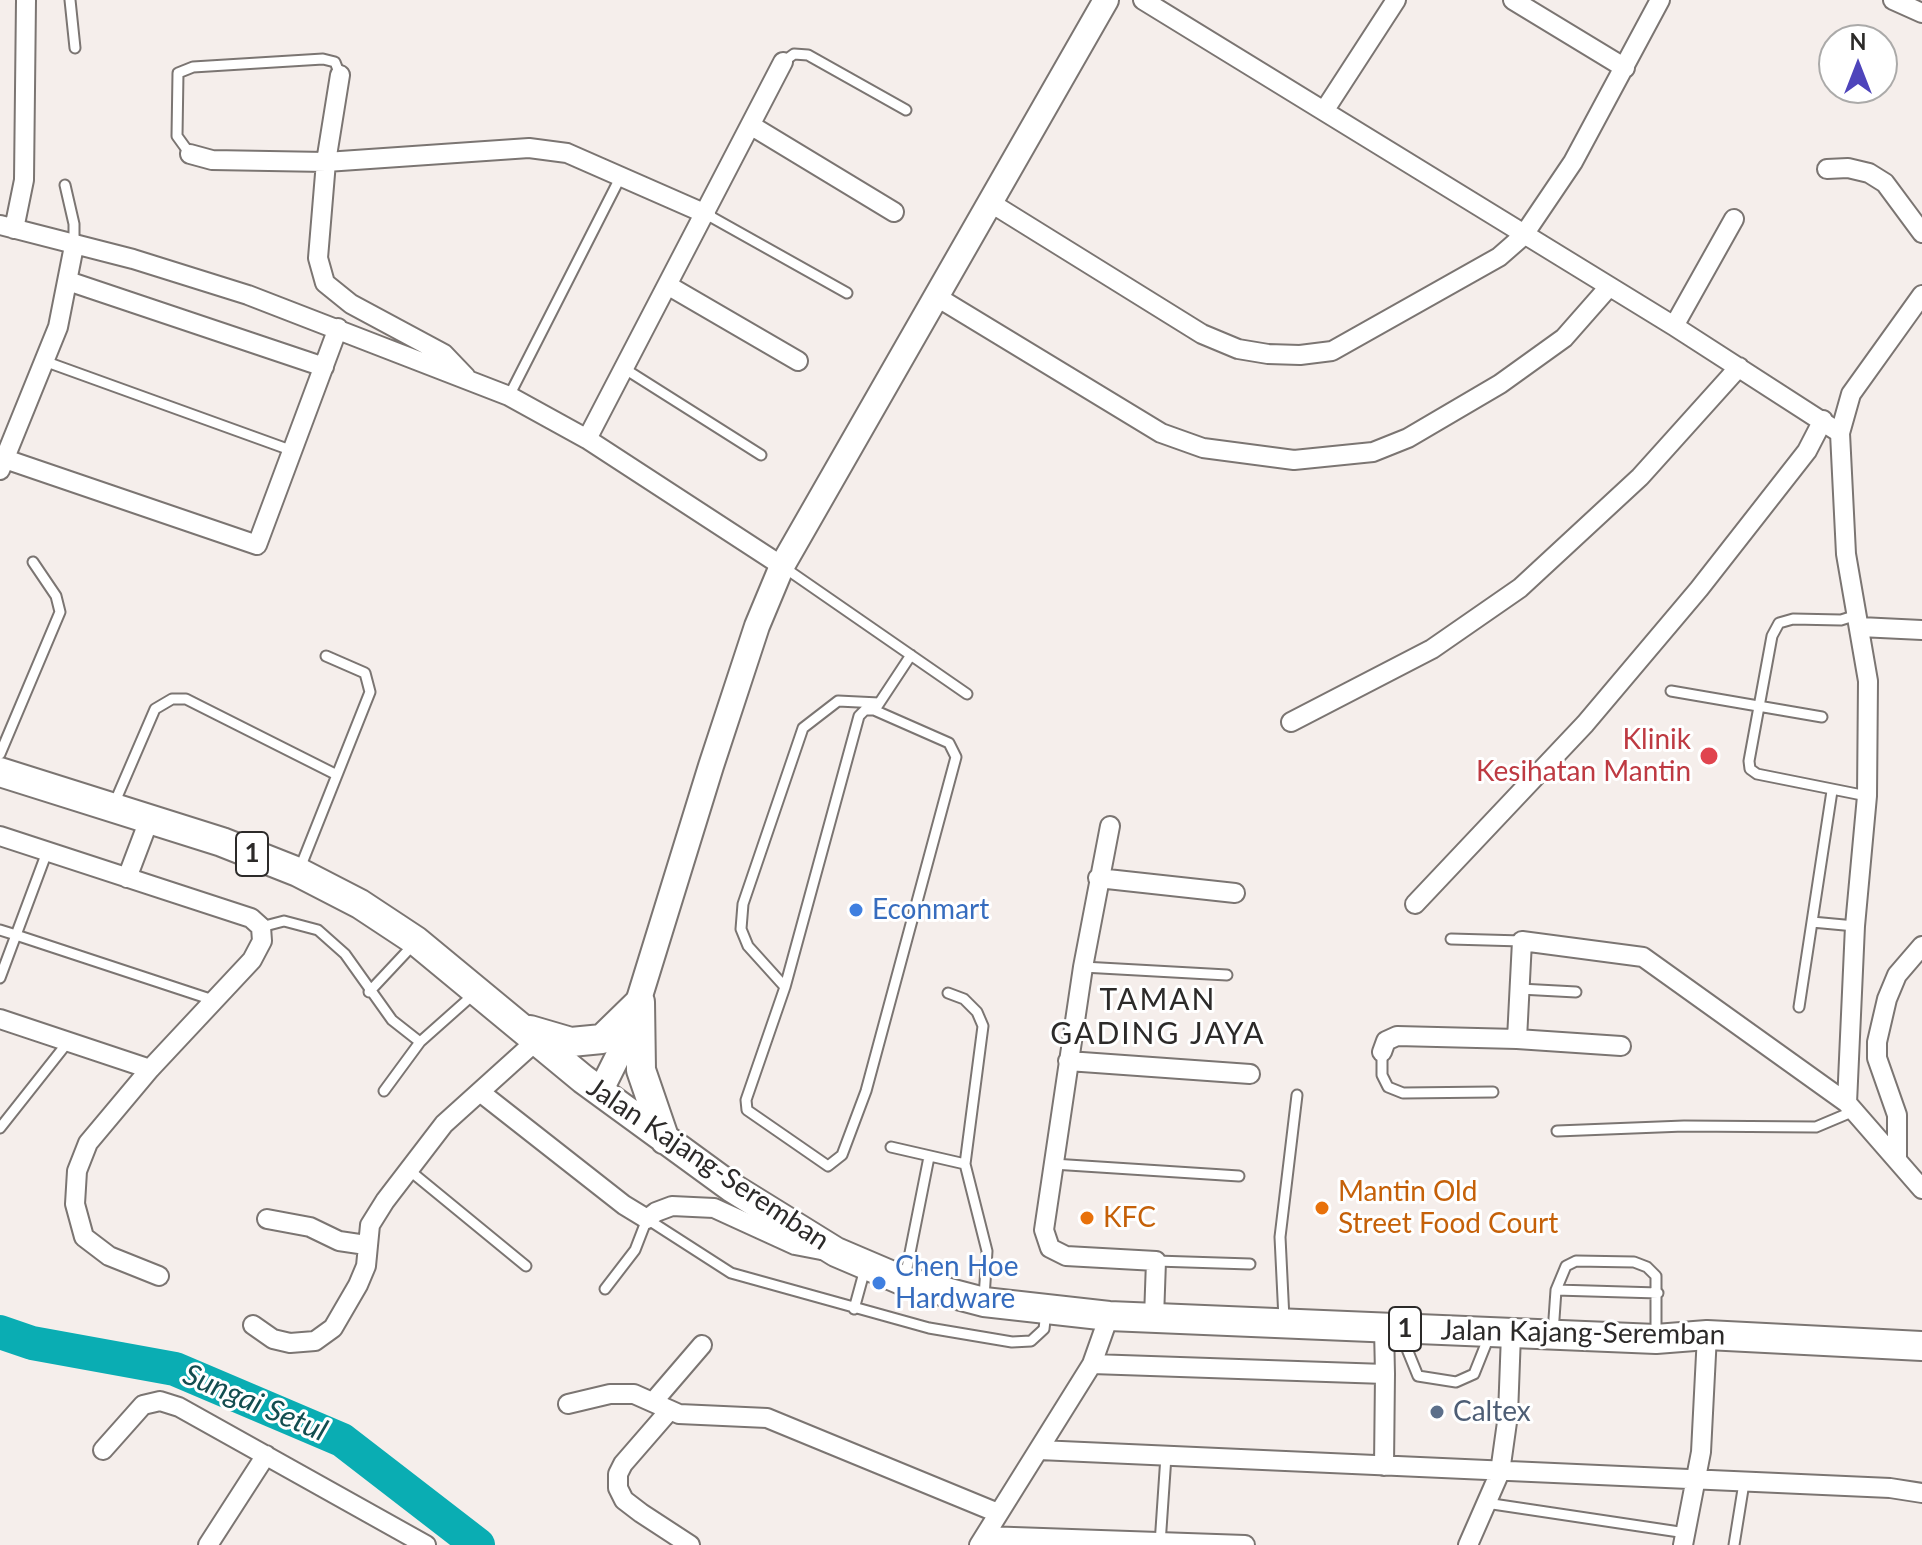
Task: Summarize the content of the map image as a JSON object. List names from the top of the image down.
{
  "streets": {
    "main road": ["1", "Jalan Kajang-Seremban"]
  },
  "districts": ["TAMAN GADING JAYA"],
  "water": ["Sungai Setul"],
  "places": [
    "Klinik Kesihatan Mantin",
    "Econmart",
    "Mantin Old Street Food Court",
    "KFC",
    "Chen Hoe Hardware",
    "Caltex"
  ],
  "north": "top"
}
